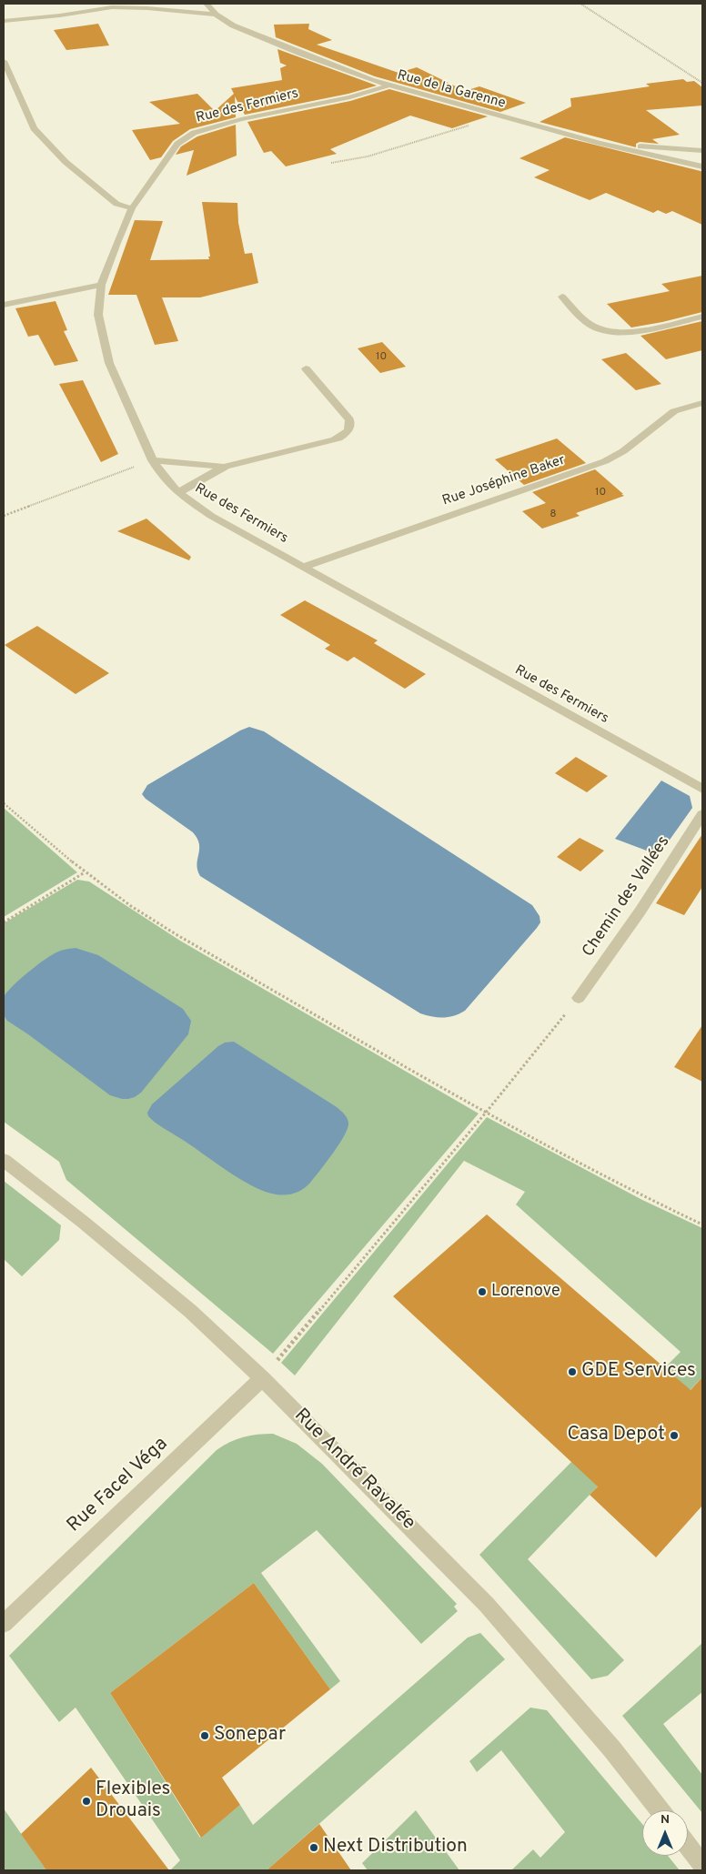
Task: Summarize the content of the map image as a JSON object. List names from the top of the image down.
{
  "streets": {
    "street": [
      "Rue de la Garenne",
      "Rue des Fermiers",
      "Rue Joséphine Baker",
      "Chemin des Vallées",
      "Rue André Ravalée",
      "Rue Facel Véga"
    ]
  },
  "crossings": [
    ["Rue de la Garenne", "Rue des Fermiers"],
    ["Rue des Fermiers", "Rue Joséphine Baker"],
    ["Rue André Ravalée", "Rue Facel Véga"]
  ],
  "places": [
    "Lorenove",
    "GDE Services",
    "Casa Depot",
    "Sonepar",
    "Flexibles Drouais",
    "Next Distribution"
  ],
  "house_numbers": ["10", "10", "8"],
  "north": "top"
}
